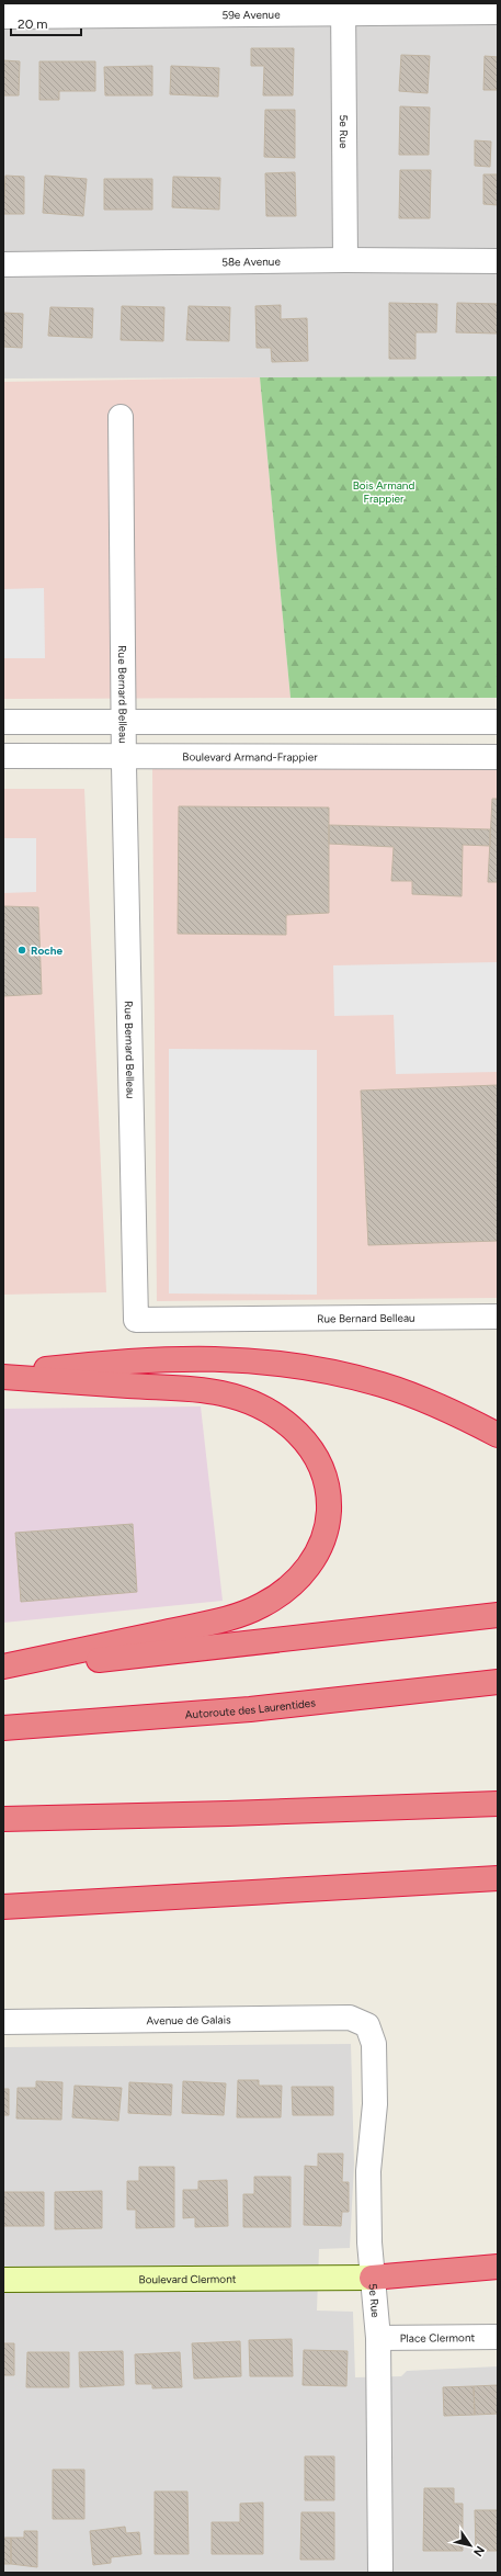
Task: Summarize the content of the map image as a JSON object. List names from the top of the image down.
{
  "streets": {
    "highway": ["Autoroute des Laurentides"],
    "street": [
      "59e Avenue",
      "5e Rue",
      "58e Avenue",
      "Rue Bernard Belleau",
      "Boulevard Armand-Frappier",
      "Avenue de Galais",
      "Boulevard Clermont",
      "Place Clermont"
    ]
  },
  "crossings": [
    ["59e Avenue", "5e Rue"],
    ["5e Rue", "58e Avenue"],
    ["5e Rue", "Avenue de Galais"],
    ["5e Rue", "Boulevard Clermont"],
    ["5e Rue", "Place Clermont"],
    ["Rue Bernard Belleau", "Boulevard Armand-Frappier"]
  ],
  "parks": ["Bois Armand Frappier"],
  "places": ["Roche"],
  "scale_bar": "20 m",
  "north": "bottom right"
}
